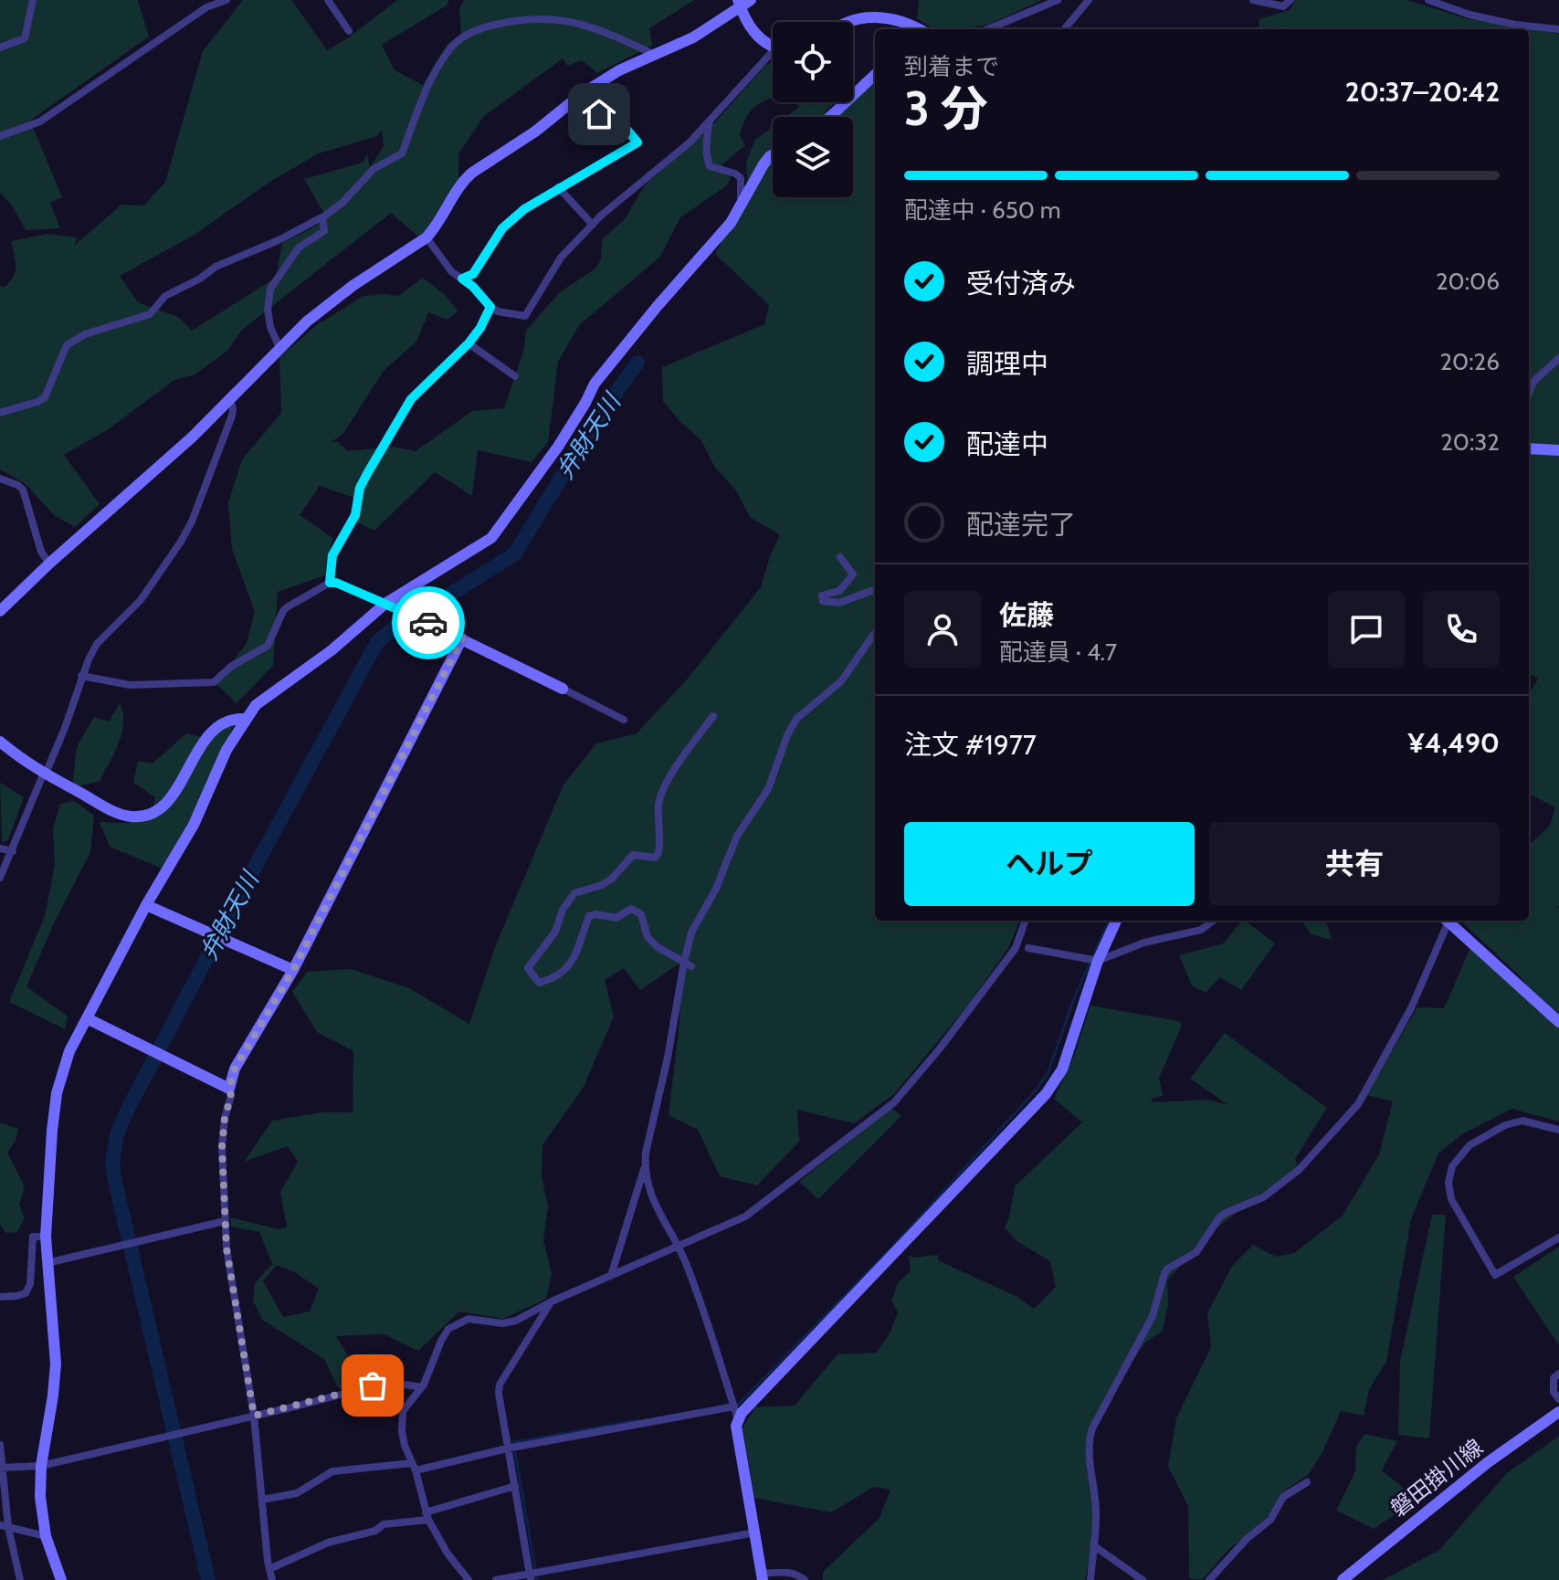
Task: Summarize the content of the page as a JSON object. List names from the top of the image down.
{
  "streets": {
    "street": ["磐田掛川線"]
  },
  "water": ["弁財天川"],
  "page": {
    "heading": ["3 分", "到着まで", "20:37–20:42"],
    "panel": [
      "佐藤",
      "配達員 · 4.7",
      "注文 #1977",
      "¥4,490"
    ],
    "bar": "配達中 · 650 m",
    "list": [
      ["受付済み", "20:06"],
      ["調理中", "20:26"],
      ["配達中", "20:32"],
      "配達完了"
    ],
    "buttons": ["ヘルプ", "共有"]
  }
}
